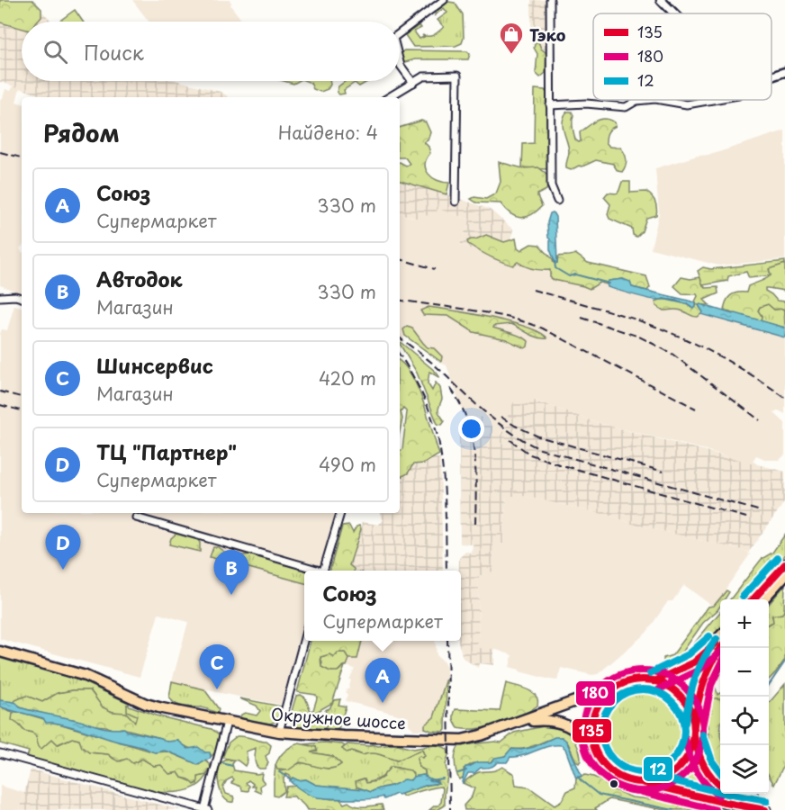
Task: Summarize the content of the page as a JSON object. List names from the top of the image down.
{
  "streets": {
    "main road": ["Окружное шоссе"]
  },
  "places": {
    "shop": ["Тэко"]
  },
  "lines": ["transit line 12", "transit line 135", "transit line 180"],
  "legend": ["135", "180", "12"],
  "page": {
    "search": "Поиск",
    "heading": ["Рядом", "Найдено: 4"],
    "list": [
      {
        "mark": "A",
        "name": "Союз",
        "note": "Супермаркет",
        "value": "330 m"
      },
      {
        "mark": "B",
        "name": "Автодок",
        "note": "Магазин",
        "value": "330 m"
      },
      {
        "mark": "C",
        "name": "Шинсервис",
        "note": "Магазин",
        "value": "420 m"
      },
      {
        "mark": "D",
        "name": "ТЦ \"Партнер\"",
        "note": "Супермаркет",
        "value": "490 m"
      }
    ],
    "pins": [
      "D",
      "B",
      "C",
      "A"
    ],
    "popup": ["Союз", "Супермаркет"],
    "map_buttons": ["+", "−"]
  }
}
